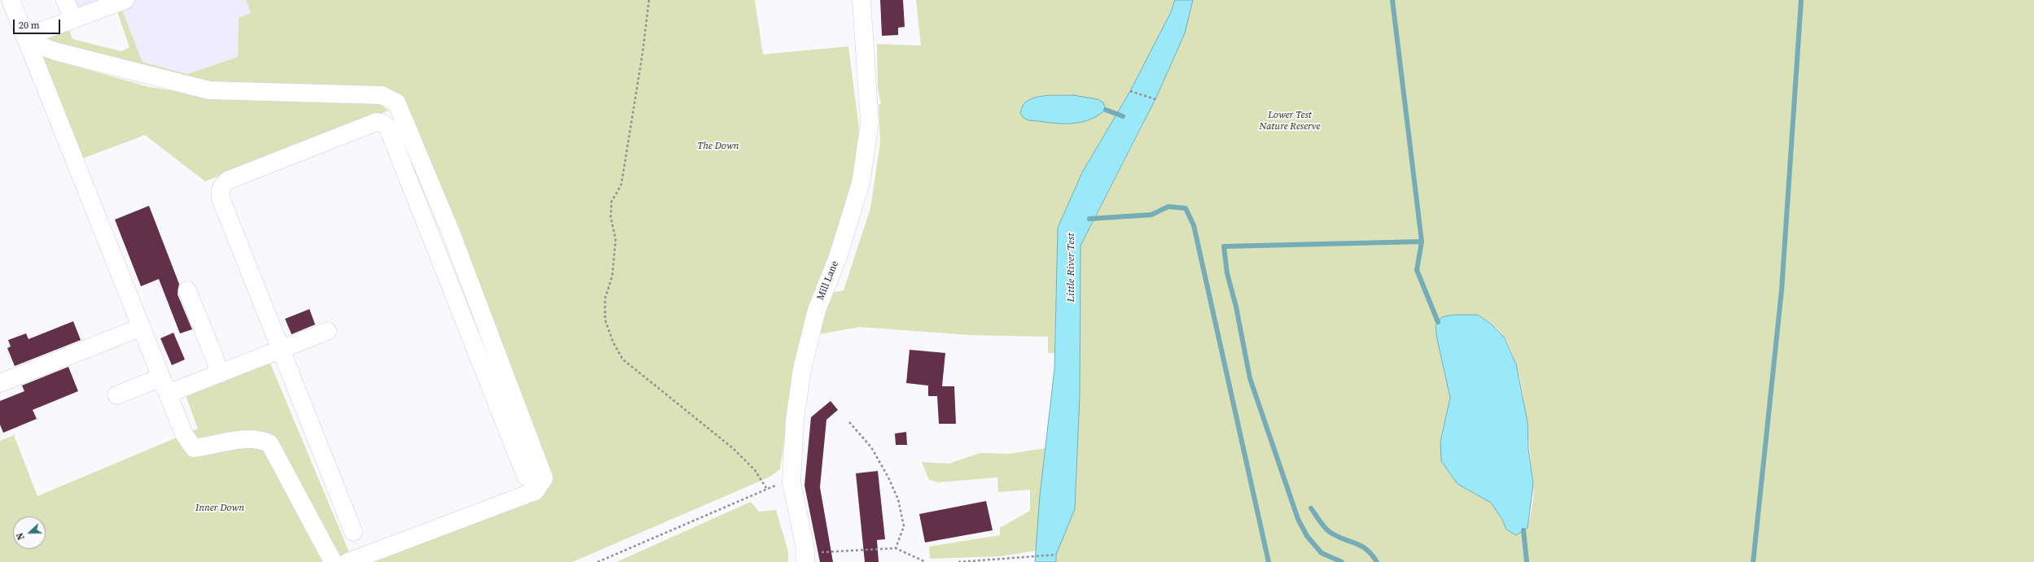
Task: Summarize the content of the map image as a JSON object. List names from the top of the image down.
{
  "streets": {
    "street": ["Mill Lane"]
  },
  "water": ["Little River Test"],
  "parks": ["Lower Test Nature Reserve", "The Down", "Inner Down"],
  "scale_bar": "20 m",
  "north": "left"
}
